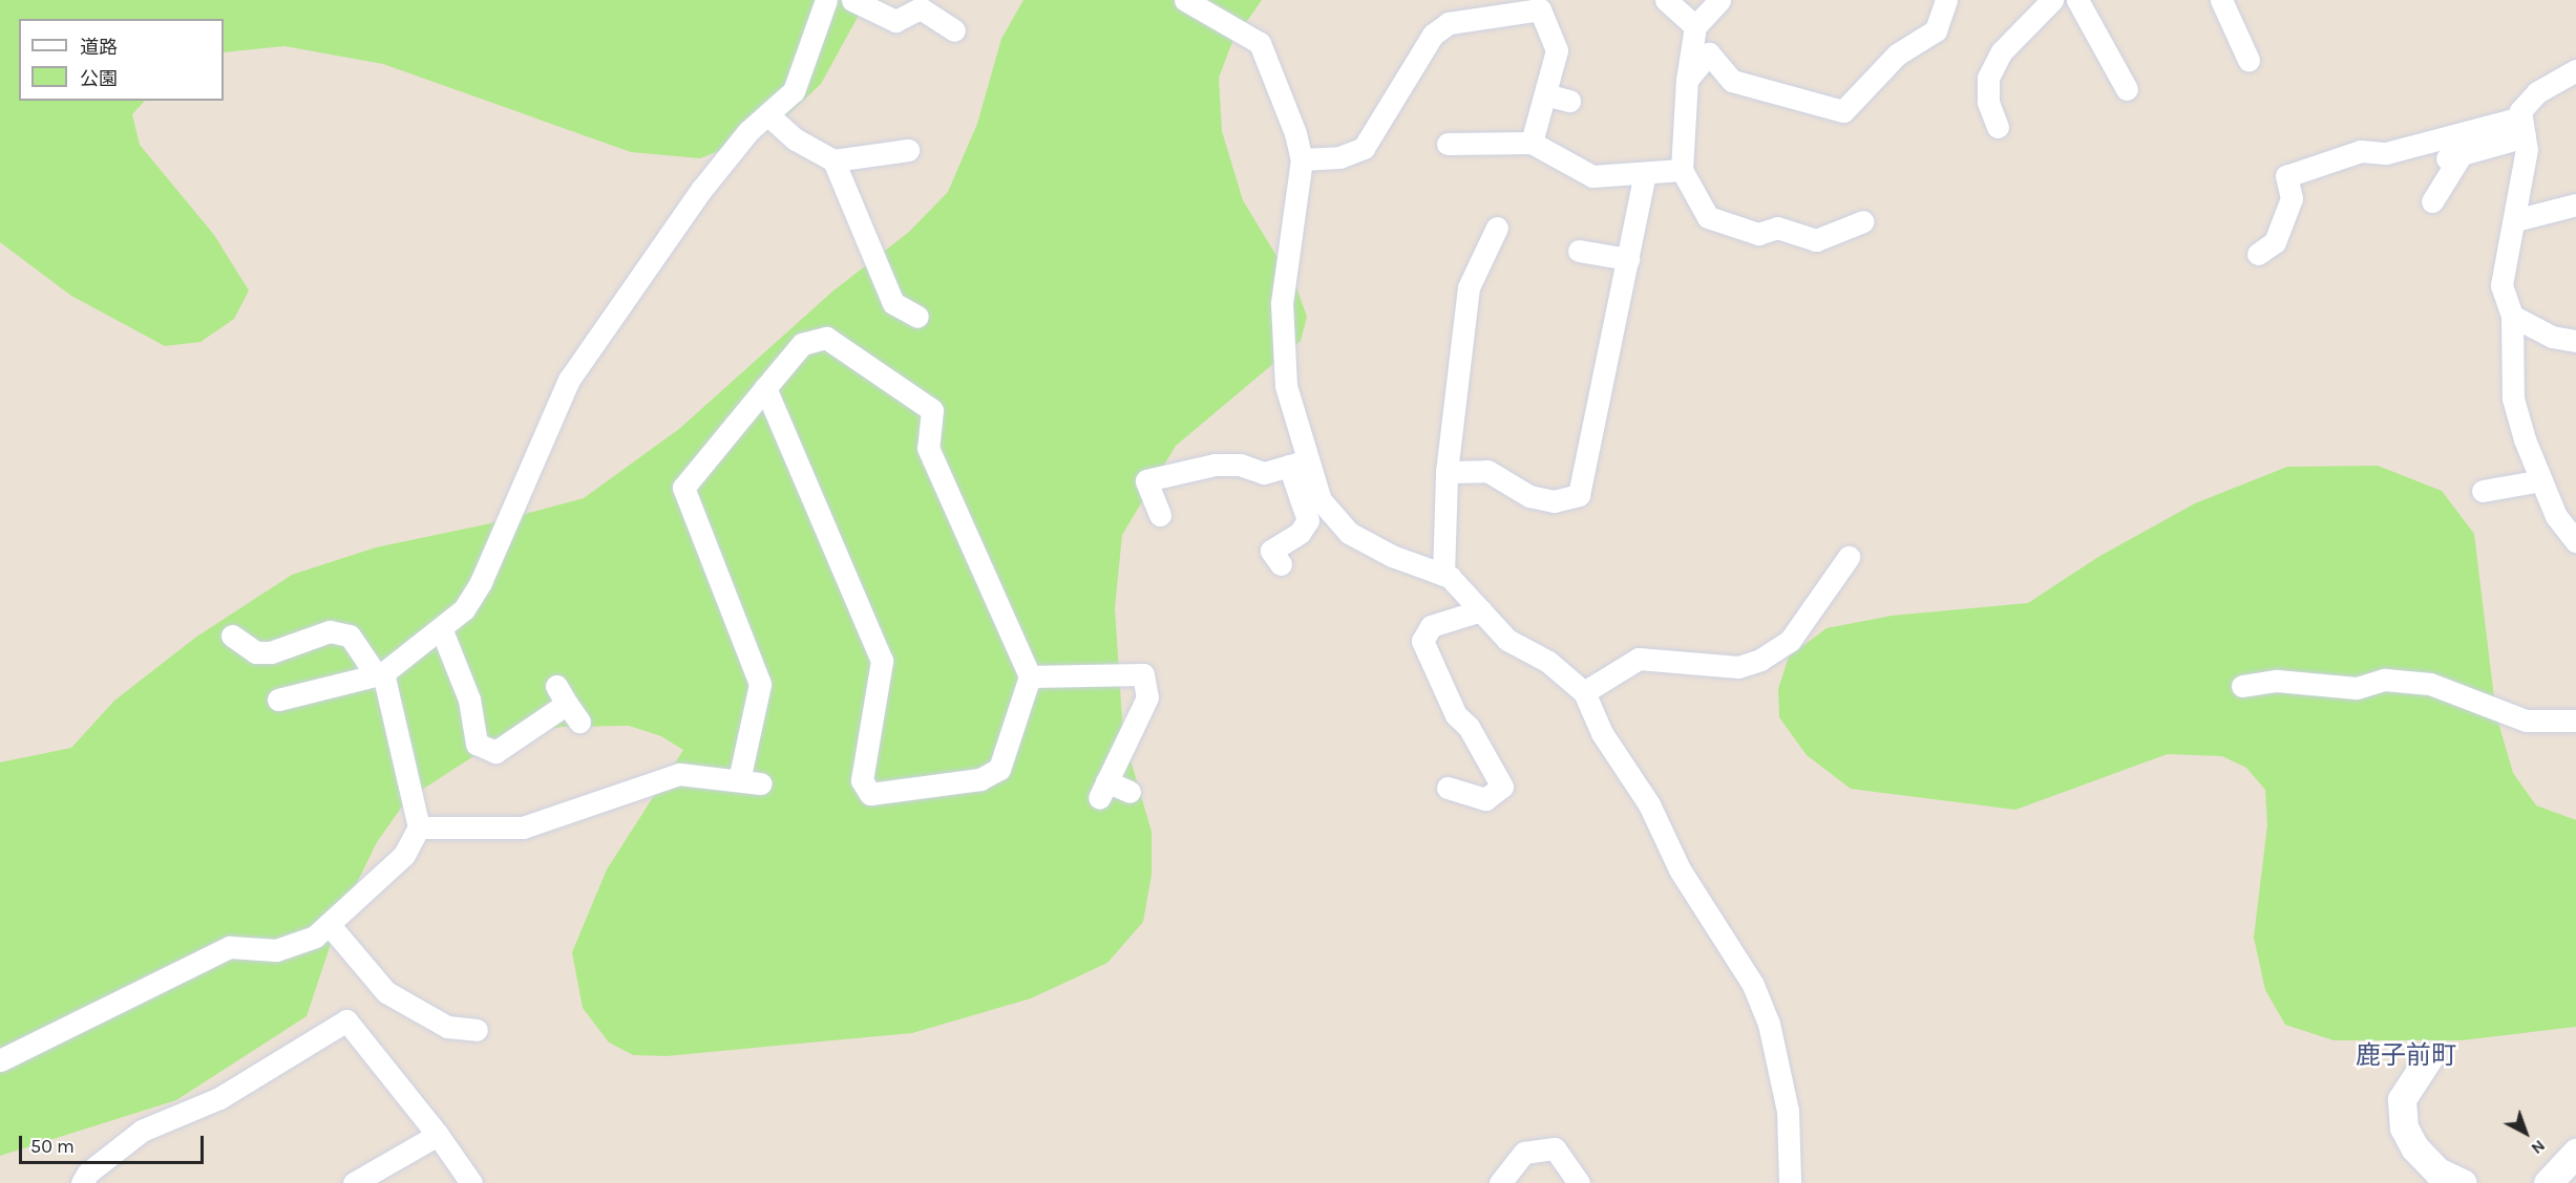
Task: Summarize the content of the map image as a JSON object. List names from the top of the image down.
{
  "districts": ["鹿子前町"],
  "legend": ["道路", "公園"],
  "scale_bar": "50 m",
  "north": "bottom right"
}
